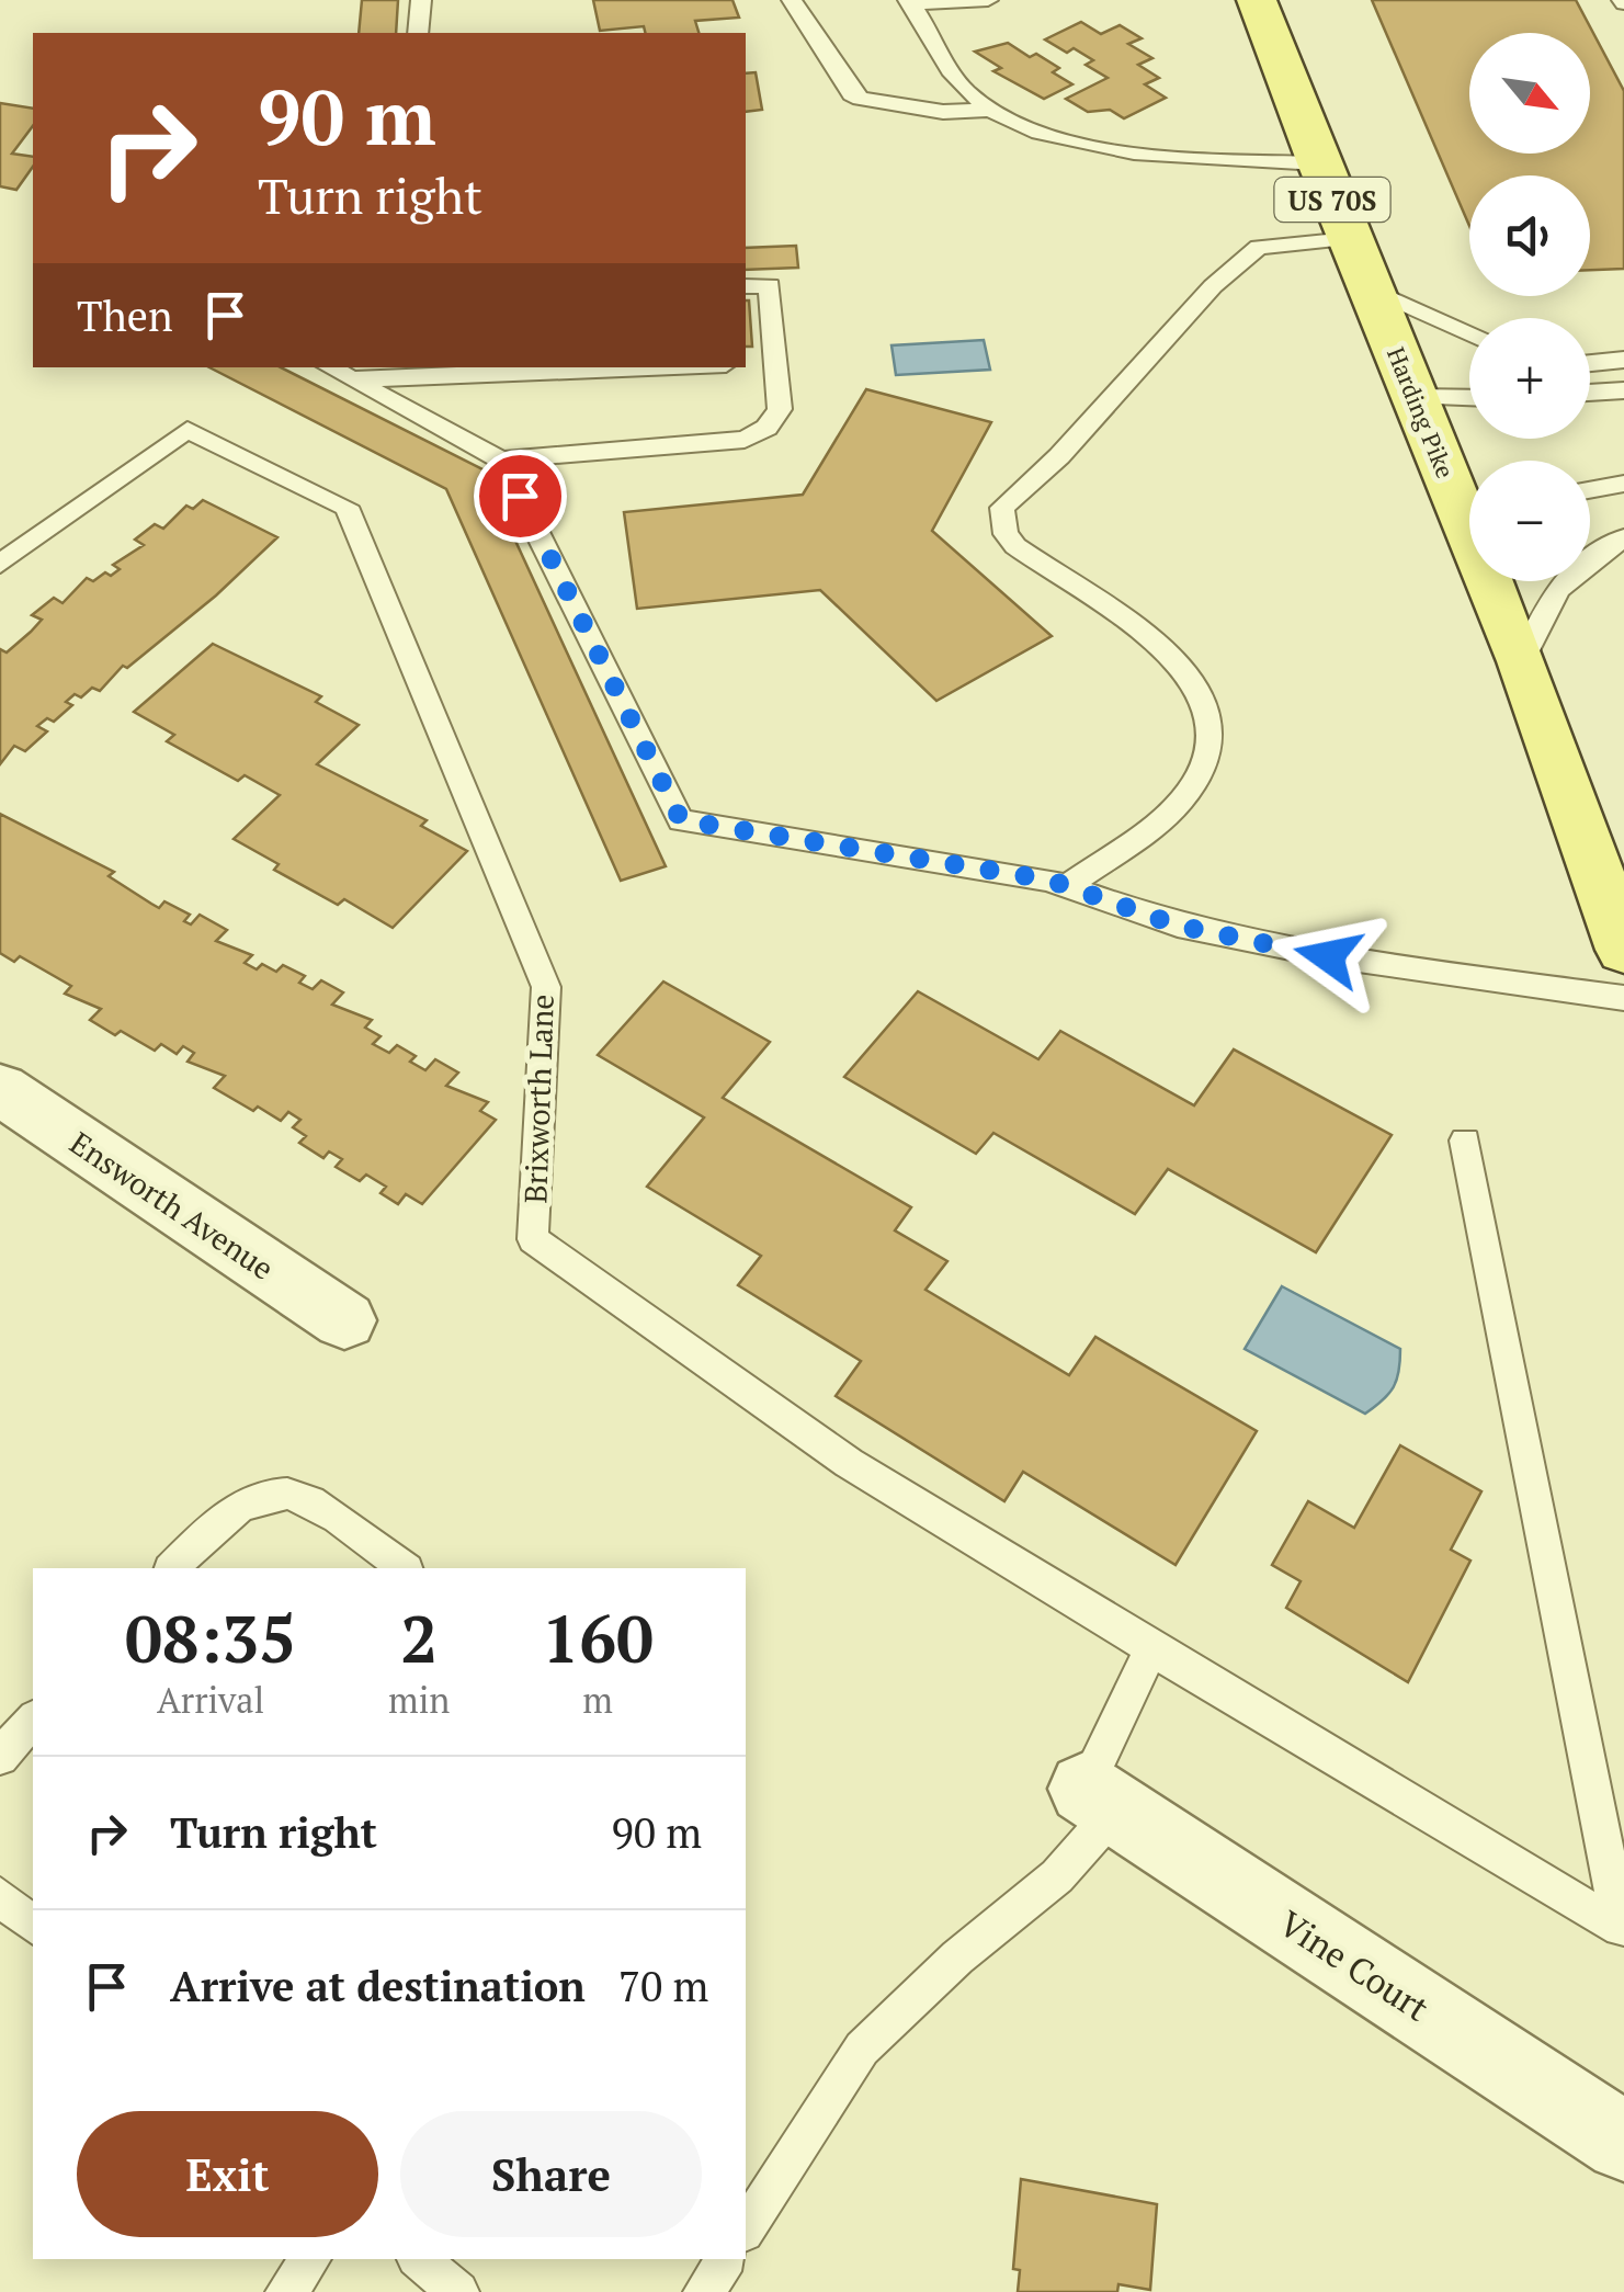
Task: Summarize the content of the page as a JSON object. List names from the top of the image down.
{
  "streets": {
    "main road": ["US 70S", "Harding Pike"],
    "street": ["Ensworth Avenue", "Vine Court"],
    "lane": ["Brixworth Lane"]
  },
  "north": "bottom right",
  "page": {
    "map_buttons": ["+", "−"],
    "turn": ["90 m", "Turn right"],
    "then": "Then",
    "eta": [
      "08:35",
      "Arrival",
      "2",
      "min",
      "160",
      "m"
    ],
    "list": [
      {
        "name": "Turn right",
        "value": "90 m"
      },
      {
        "name": "Arrive at destination",
        "value": "70 m"
      }
    ],
    "buttons": ["Exit", "Share"]
  }
}
